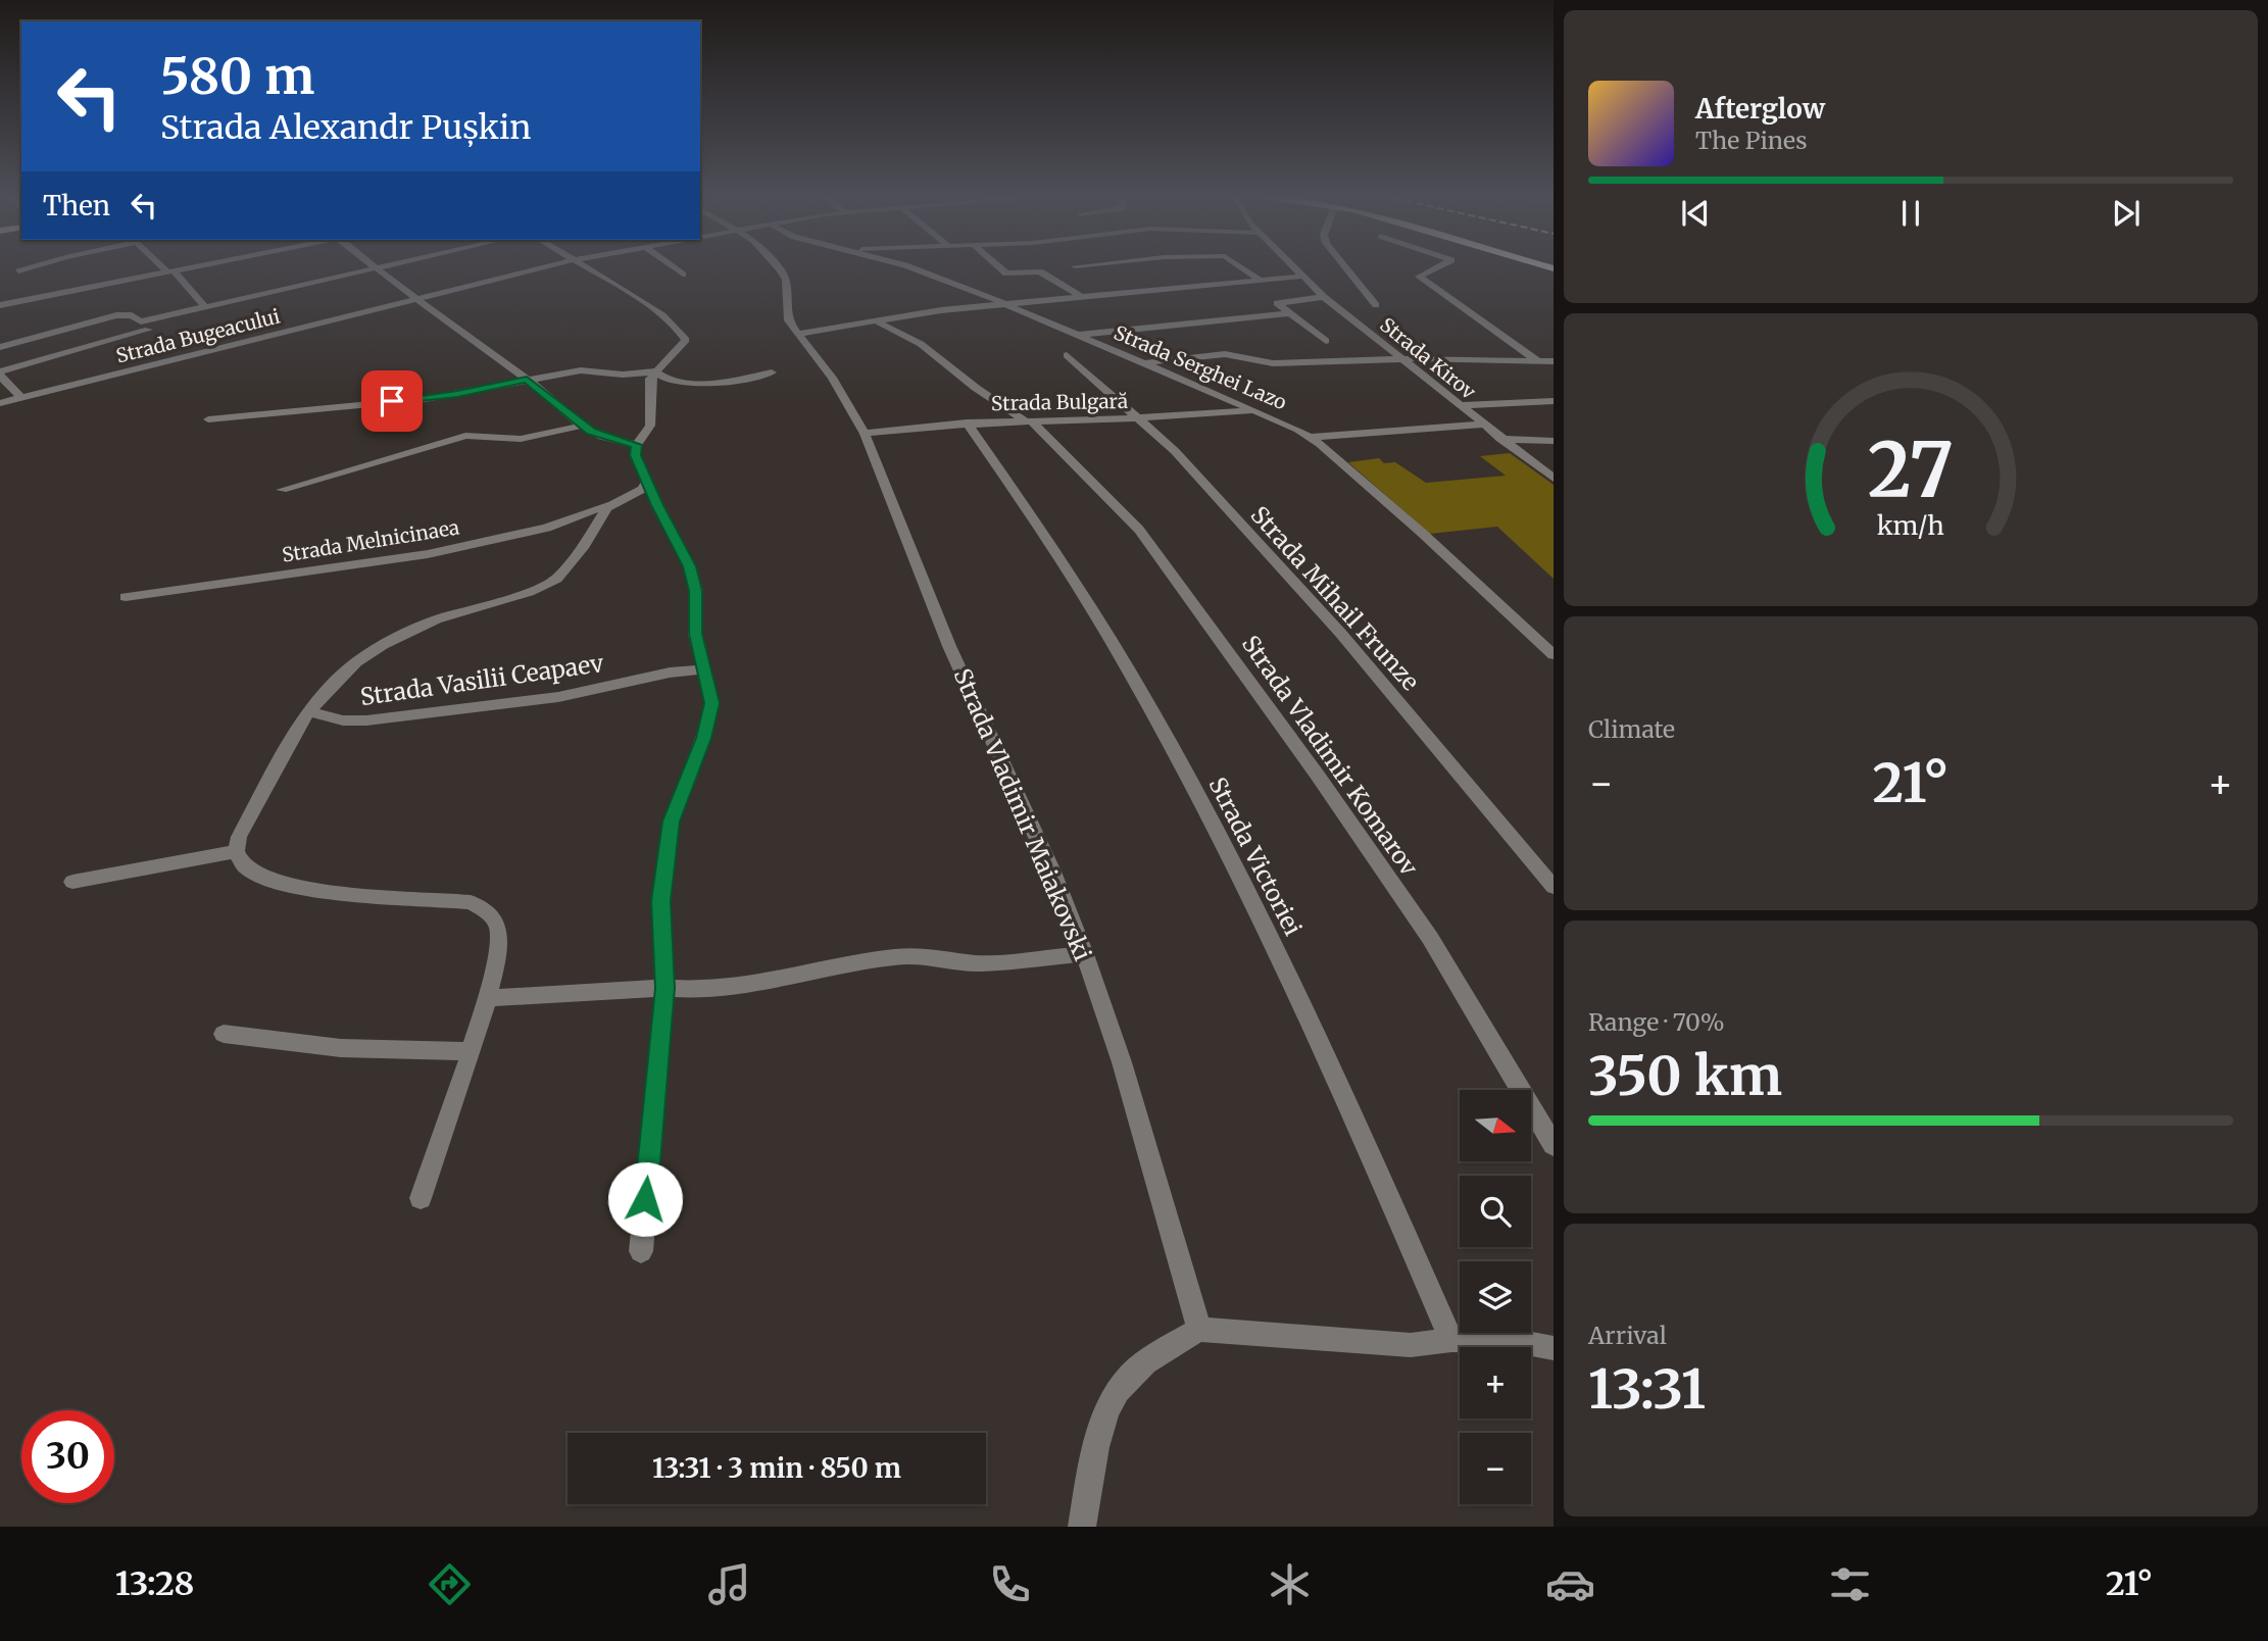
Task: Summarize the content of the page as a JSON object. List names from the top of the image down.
{
  "streets": {
    "street": [
      "Strada Bugeacului",
      "Strada Kirov",
      "Strada Serghei Lazo",
      "Strada Bulgară",
      "Strada Melnicinaea",
      "Strada Mihail Frunze",
      "Strada Vasilii Ceapaev",
      "Strada Vladimir Komarov",
      "Strada Vladimir Maiakovski",
      "Strada Victoriei"
    ]
  },
  "crossings": [
    ["Strada Serghei Lazo", "Strada Bulgară"],
    ["Strada Bulgară", "Strada Mihail Frunze"],
    ["Strada Bulgară", "Strada Vladimir Komarov"],
    ["Strada Bulgară", "Strada Vladimir Maiakovski"],
    ["Strada Bulgară", "Strada Victoriei"]
  ],
  "north": "right",
  "page": {
    "turn": ["580 m", "Strada Alexandr Pușkin"],
    "song": ["Afterglow", "The Pines"],
    "then": "Then",
    "tile": [
      "Climate",
      ["Range · 70%", "350 km"],
      ["Arrival", "13:31"]
    ],
    "heat": ["−", "21°", "+"],
    "map_buttons": ["+", "−"],
    "limit": "30",
    "trip": "13:31 · 3 min · 850 m",
    "tabs": ["13:28", "21°"],
    "gauge": ["27", "km/h"]
  }
}
